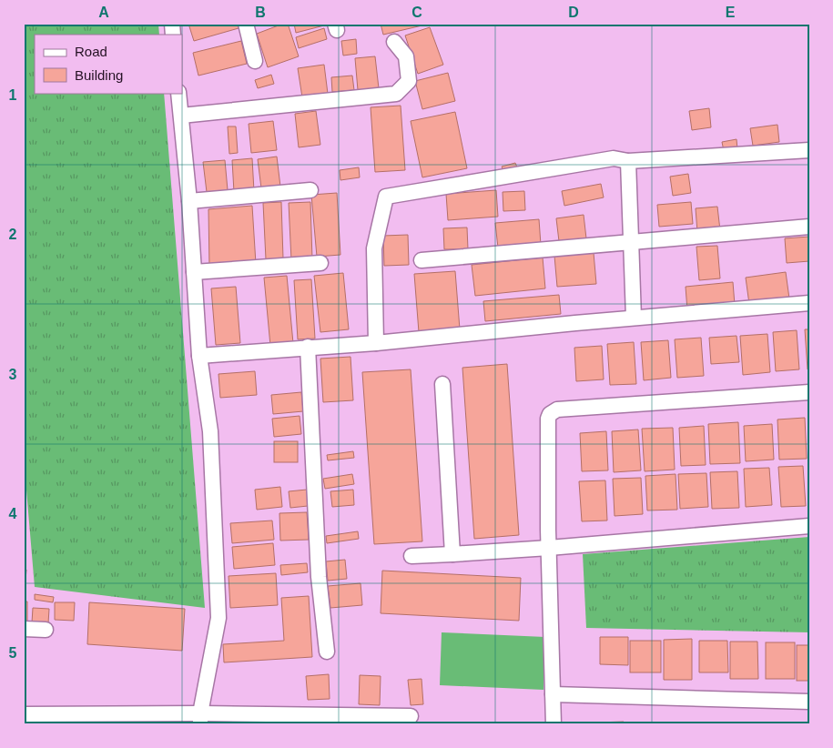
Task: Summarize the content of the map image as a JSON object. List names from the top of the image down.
{
  "legend": ["Road", "Building"],
  "grid": {
    "columns": [
      "A",
      "B",
      "C",
      "D",
      "E"
    ],
    "rows": [
      "1",
      "2",
      "3",
      "4",
      "5"
    ]
  }
}
